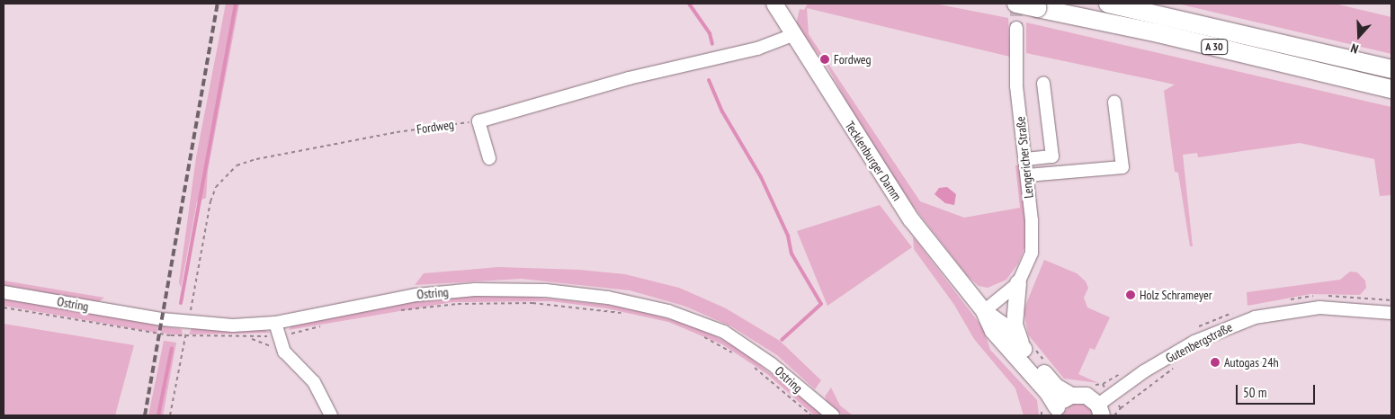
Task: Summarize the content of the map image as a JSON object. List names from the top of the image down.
{
  "streets": {
    "highway": ["A 30"],
    "main road": ["Lengericher Straße", "Tecklenburger Damm"],
    "street": ["Ostring", "Gutenbergstraße"],
    "path": ["Fordweg"]
  },
  "crossings": [
    ["Fordweg", "Ostring"],
    ["Lengericher Straße", "Tecklenburger Damm"]
  ],
  "places": ["Fordweg", "Holz Schrameyer", "Autogas 24h"],
  "scale_bar": "50 m",
  "north": "bottom"
}
